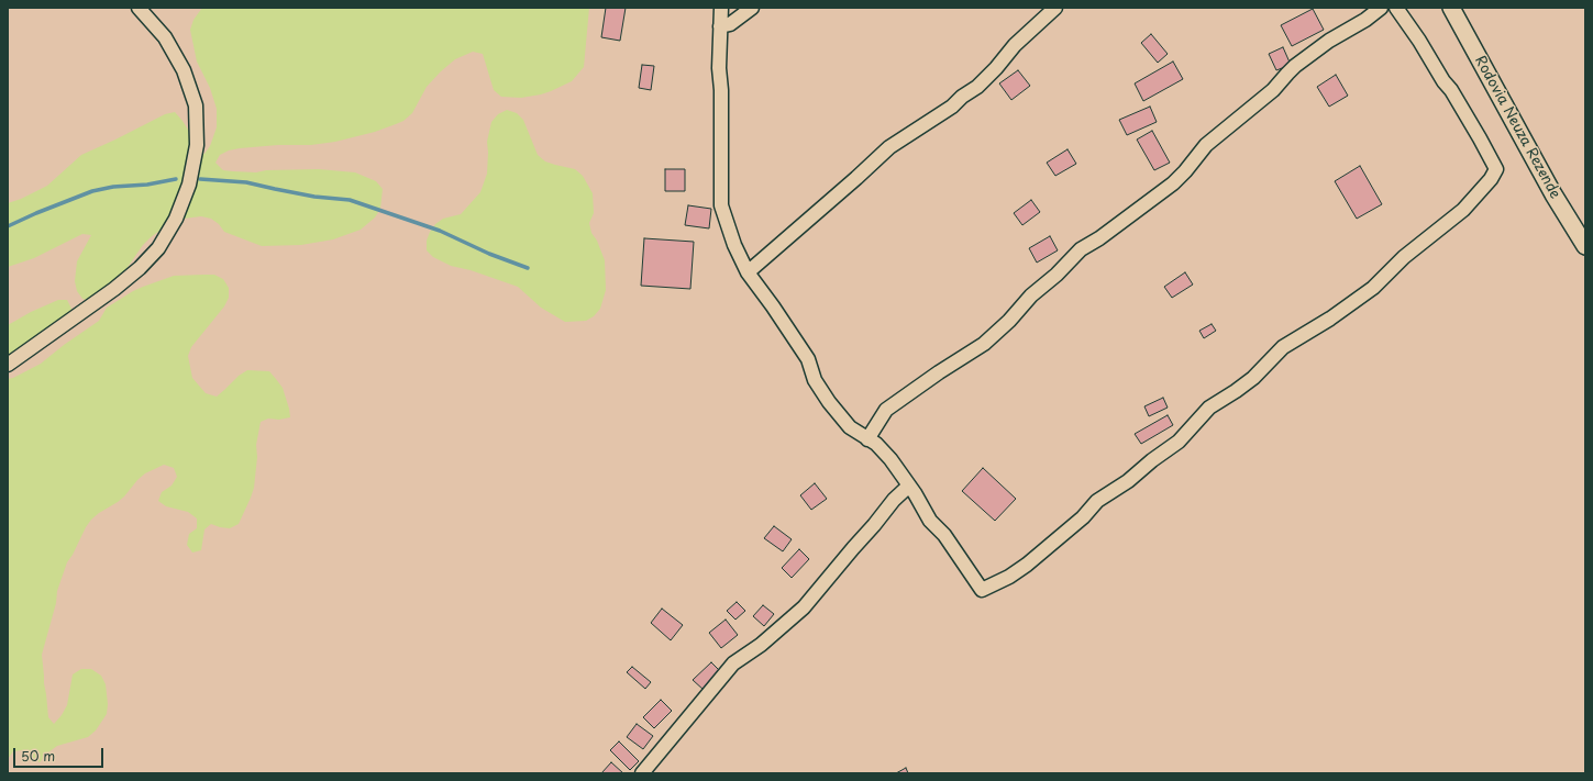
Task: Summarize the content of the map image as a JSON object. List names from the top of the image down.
{
  "streets": {
    "street": ["Rodovia Neuza Rezende"]
  },
  "scale_bar": "50 m"
}
